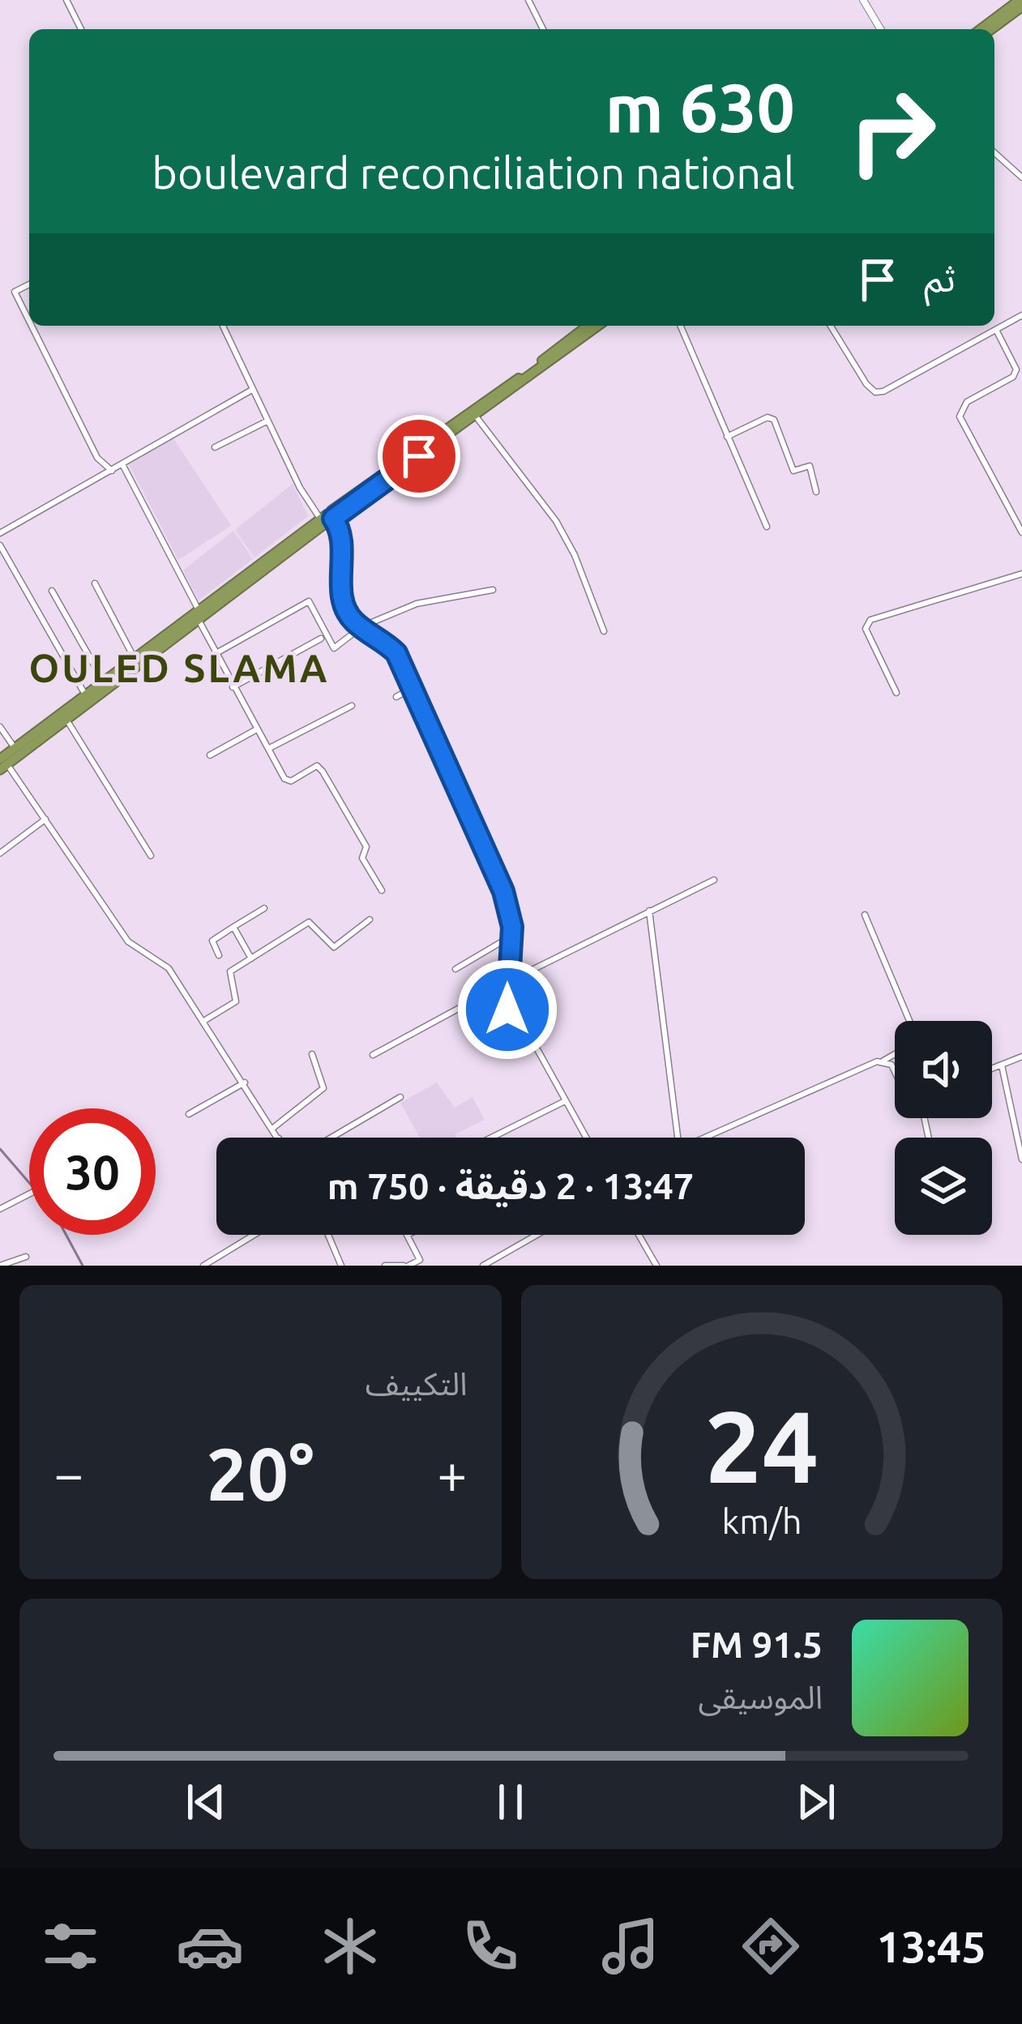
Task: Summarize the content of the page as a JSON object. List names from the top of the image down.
{
  "districts": ["OULED SLAMA"],
  "page": {
    "turn": ["630 m", "boulevard reconciliation national"],
    "then": "ثم",
    "limit": "30",
    "trip": "13:47 · 2 دقيقة · 750 m",
    "tile": "التكييف",
    "heat": ["−", "20°", "+"],
    "song": ["91.5 FM", "الموسيقى"],
    "tabs": "13:45",
    "gauge": ["24", "km/h"]
  }
}
